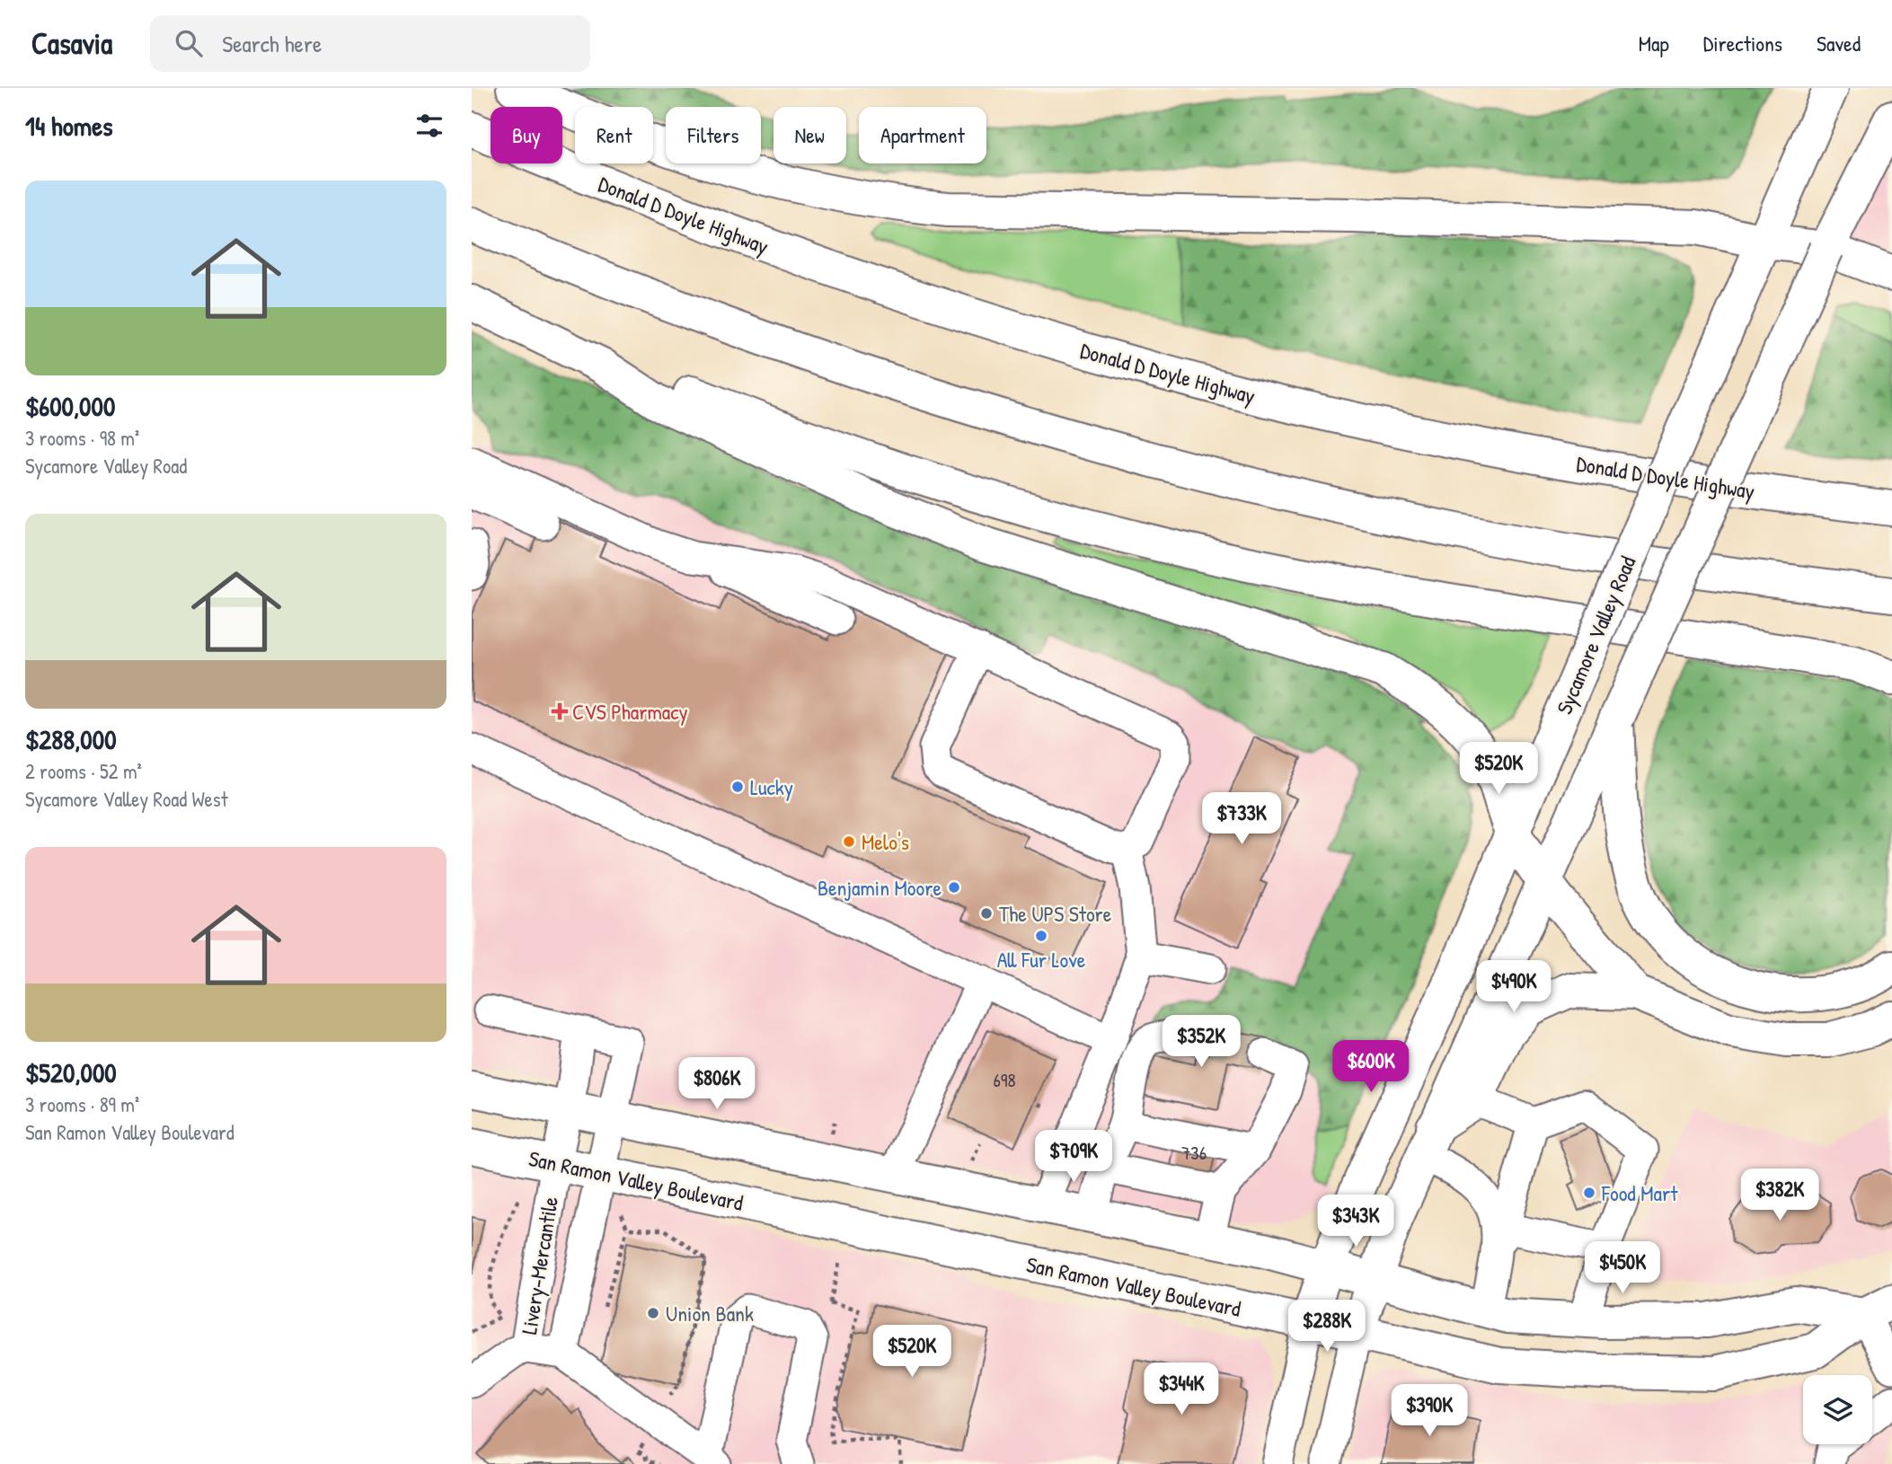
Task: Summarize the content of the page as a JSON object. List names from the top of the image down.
{
  "streets": {
    "main road": ["Donald D Doyle Highway", "Sycamore Valley Road", "San Ramon Valley Boulevard"],
    "street": ["Livery-Mercantile"]
  },
  "crossings": [
    ["Sycamore Valley Road", "San Ramon Valley Boulevard"],
    ["San Ramon Valley Boulevard", "Livery-Mercantile"]
  ],
  "places": {
    "health": ["CVS Pharmacy"],
    "other": [
      "Lucky",
      "Melo's",
      "Benjamin Moore",
      "The UPS Store",
      "All Fur Love",
      "Food Mart",
      "Union Bank"
    ]
  },
  "house_numbers": ["698", "736"],
  "page": {
    "header": "Casavia",
    "search": "Search here",
    "nav": ["Map", "Directions", "Saved"],
    "heading": "14 homes",
    "chip": [
      "Buy",
      "Rent",
      "Filters",
      "New",
      "Apartment"
    ],
    "list": [
      {
        "name": "$600,000",
        "note": "3 rooms · 98 m² · Sycamore Valley Road"
      },
      {
        "name": "$288,000",
        "note": "2 rooms · 52 m² · Sycamore Valley Road West"
      },
      {
        "name": "$520,000",
        "note": "3 rooms · 89 m² · San Ramon Valley Boulevard"
      }
    ],
    "price": [
      "$520K",
      "$733K",
      "$490K",
      "$352K",
      "$600K",
      "$806K",
      "$709K",
      "$382K",
      "$343K",
      "$450K",
      "$288K",
      "$520K",
      "$344K",
      "$390K"
    ]
  }
}
